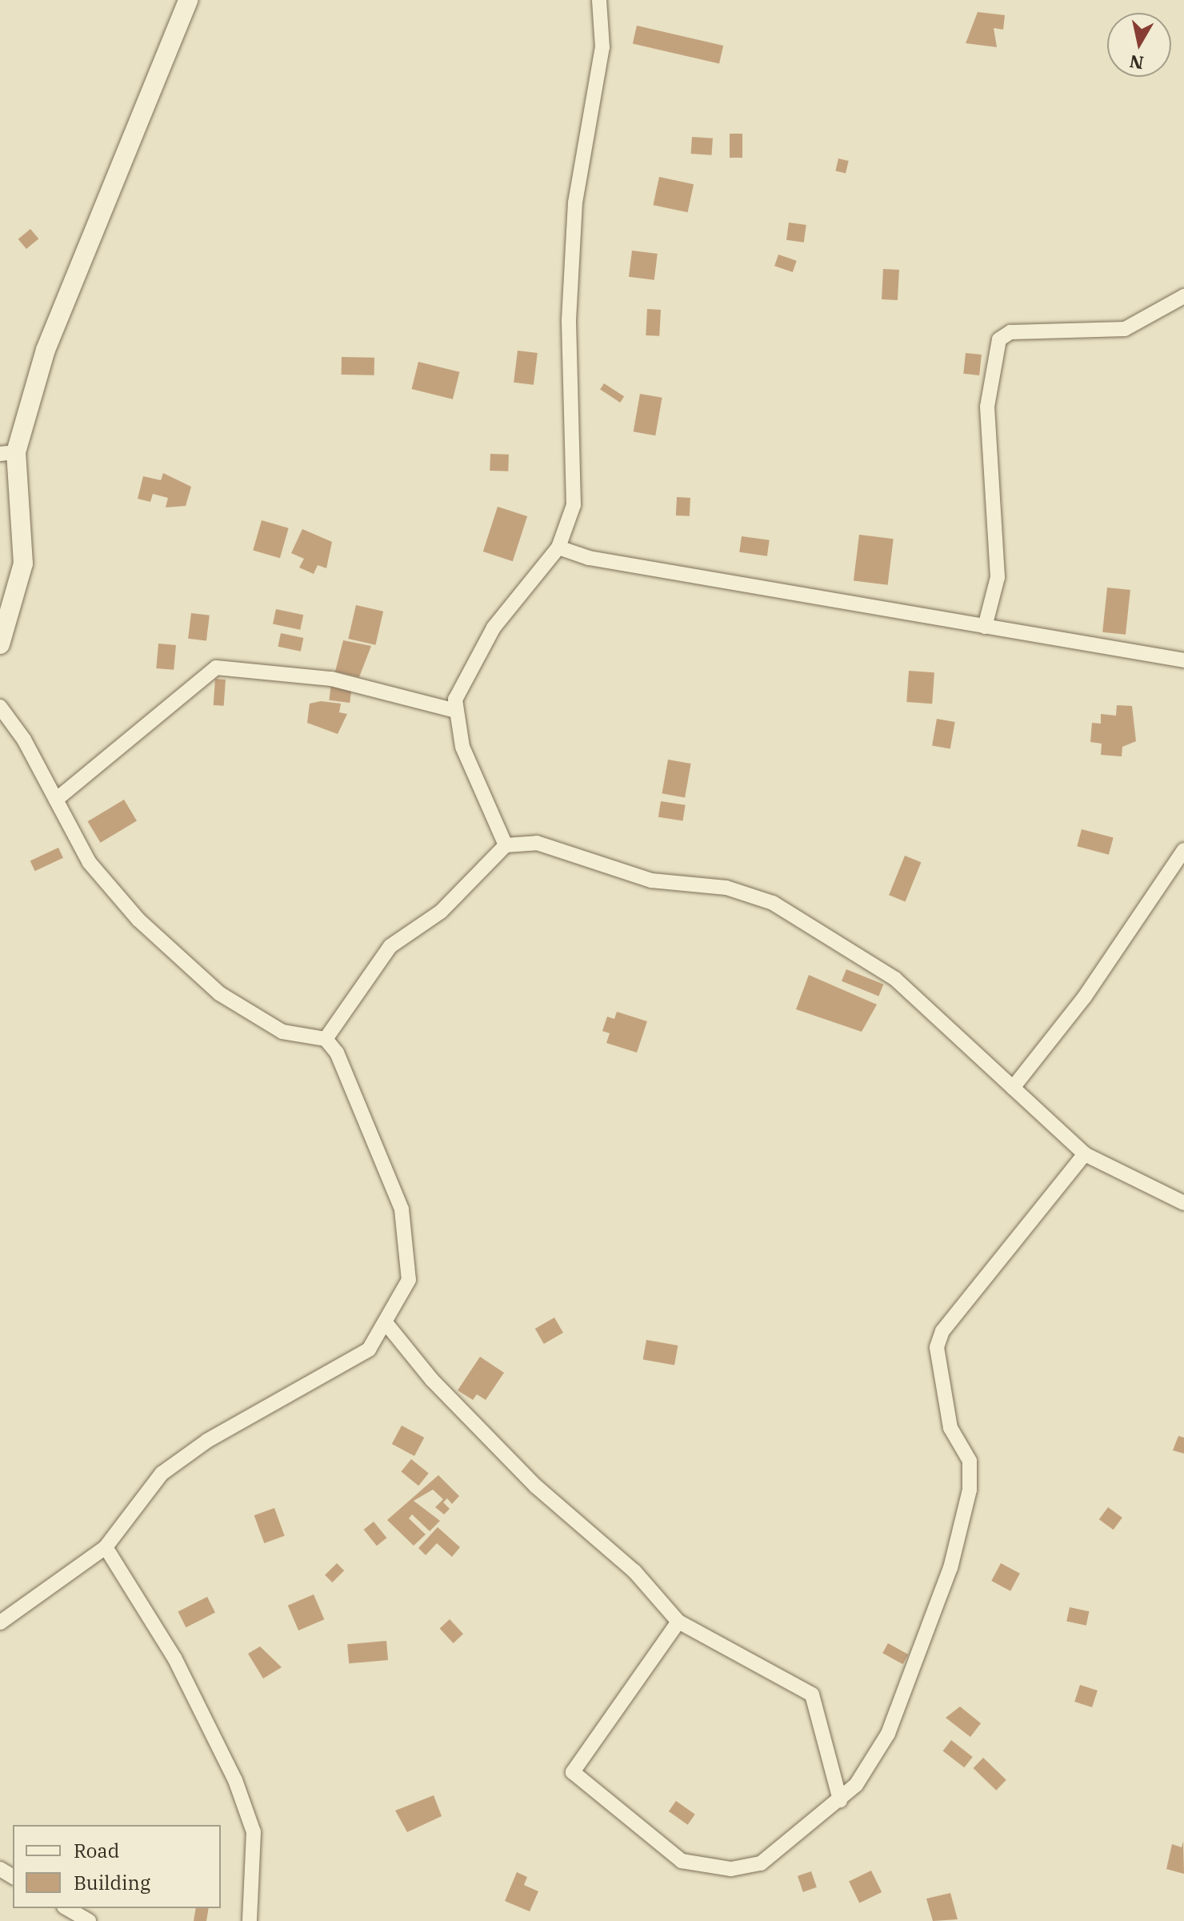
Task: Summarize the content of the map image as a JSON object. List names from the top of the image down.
{
  "legend": ["Road", "Building"],
  "north": "bottom"
}
